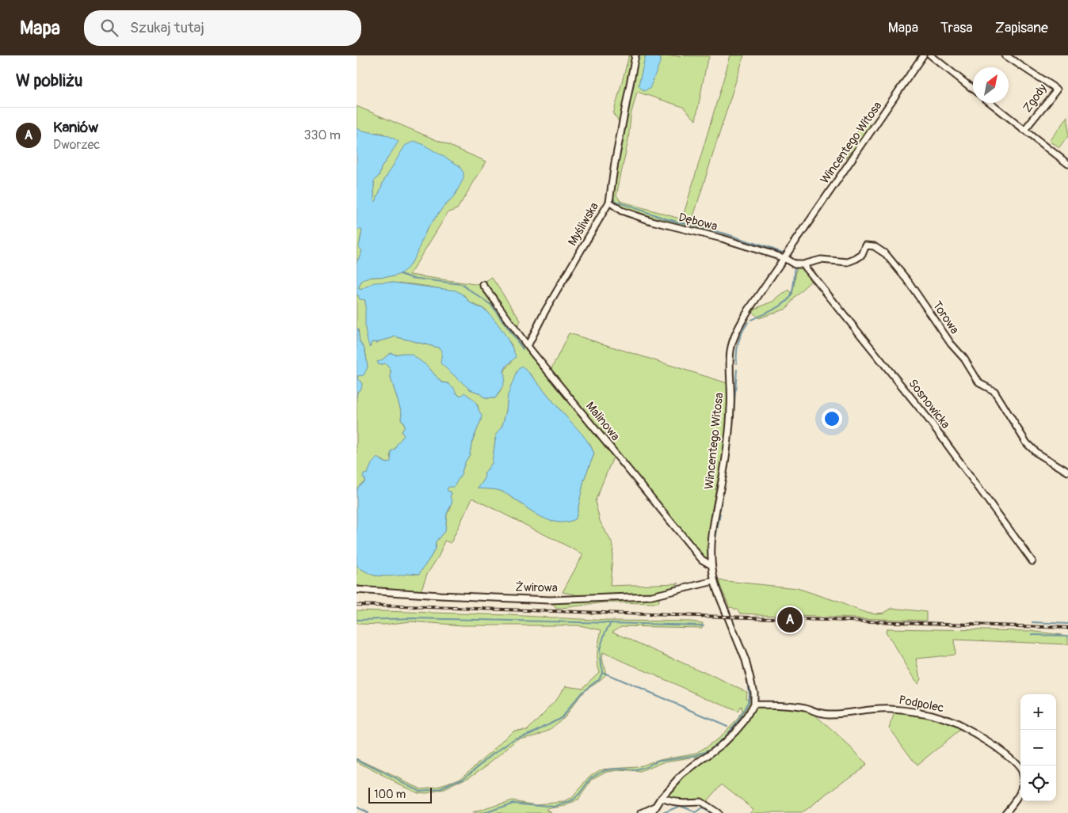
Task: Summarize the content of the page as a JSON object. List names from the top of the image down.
{
  "streets": {
    "street": [
      "Zgody",
      "Wincentego Witosa",
      "Dębowa",
      "Myśliwska",
      "Torowa",
      "Sosnowicka",
      "Malinowa",
      "Żwirowa",
      "Podpolec"
    ]
  },
  "crossings": [
    ["Wincentego Witosa", "Dębowa"],
    ["Wincentego Witosa", "Malinowa"],
    ["Wincentego Witosa", "Żwirowa"],
    ["Wincentego Witosa", "Podpolec"],
    ["Dębowa", "Myśliwska"],
    ["Myśliwska", "Malinowa"],
    ["Torowa", "Sosnowicka"]
  ],
  "scale_bar": "100 m",
  "north": "top right",
  "page": {
    "header": "Mapa",
    "search": "Szukaj tutaj",
    "nav": ["Mapa", "Trasa", "Zapisane"],
    "heading": "W pobliżu",
    "list": [
      {
        "mark": "A",
        "name": "Kaniów",
        "note": "Dworzec",
        "value": "330 m"
      }
    ],
    "pins": "A",
    "map_buttons": ["+", "−"],
    "scale": "100 m"
  }
}
